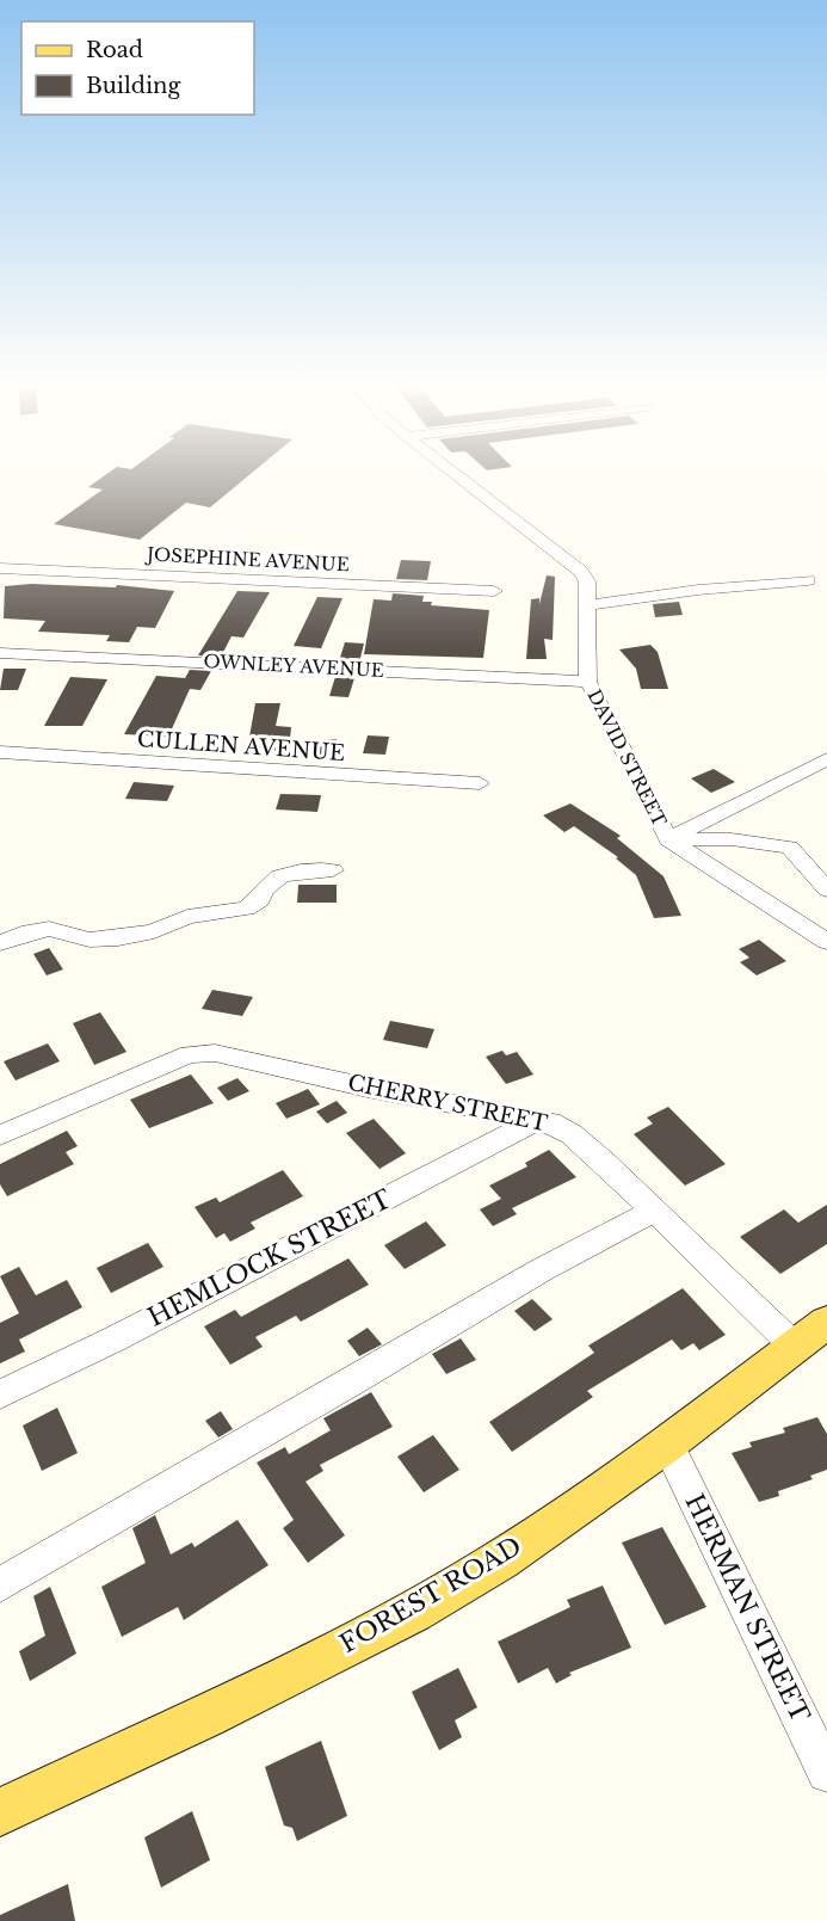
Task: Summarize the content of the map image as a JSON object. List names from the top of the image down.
{
  "streets": {
    "main road": ["FOREST ROAD"],
    "street": [
      "JOSEPHINE AVENUE",
      "OWNLEY AVENUE",
      "CULLEN AVENUE",
      "DAVID STREET",
      "CHERRY STREET",
      "HEMLOCK STREET",
      "HERMAN STREET"
    ]
  },
  "crossings": [
    ["OWNLEY AVENUE", "DAVID STREET"],
    ["CHERRY STREET", "HEMLOCK STREET"],
    ["CHERRY STREET", "FOREST ROAD"],
    ["FOREST ROAD", "HERMAN STREET"]
  ],
  "legend": ["Road", "Building"]
}
